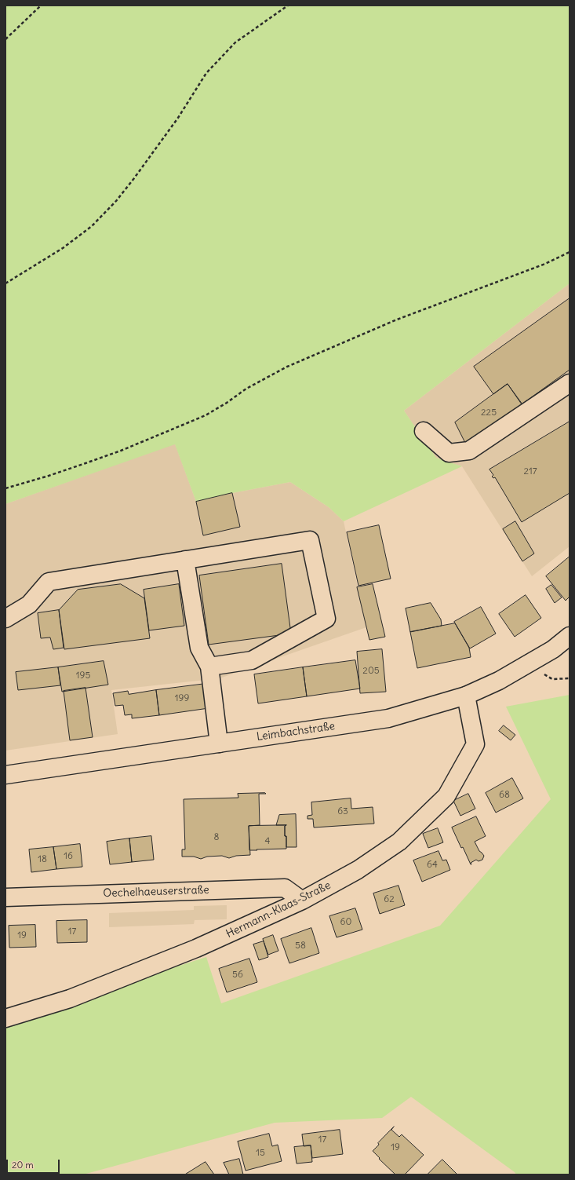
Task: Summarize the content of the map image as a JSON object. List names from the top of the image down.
{
  "streets": {
    "street": ["Leimbachstraße", "Oechelhaeuserstraße", "Hermann-Klaas-Straße"]
  },
  "crossings": [
    ["Leimbachstraße", "Hermann-Klaas-Straße"],
    ["Oechelhaeuserstraße", "Hermann-Klaas-Straße"]
  ],
  "house_numbers": [
    "225",
    "217",
    "205",
    "195",
    "199",
    "68",
    "63",
    "8",
    "4",
    "16",
    "18",
    "64",
    "62",
    "60",
    "17",
    "19",
    "58",
    "56",
    "17",
    "19",
    "15"
  ],
  "scale_bar": "20 m"
}
